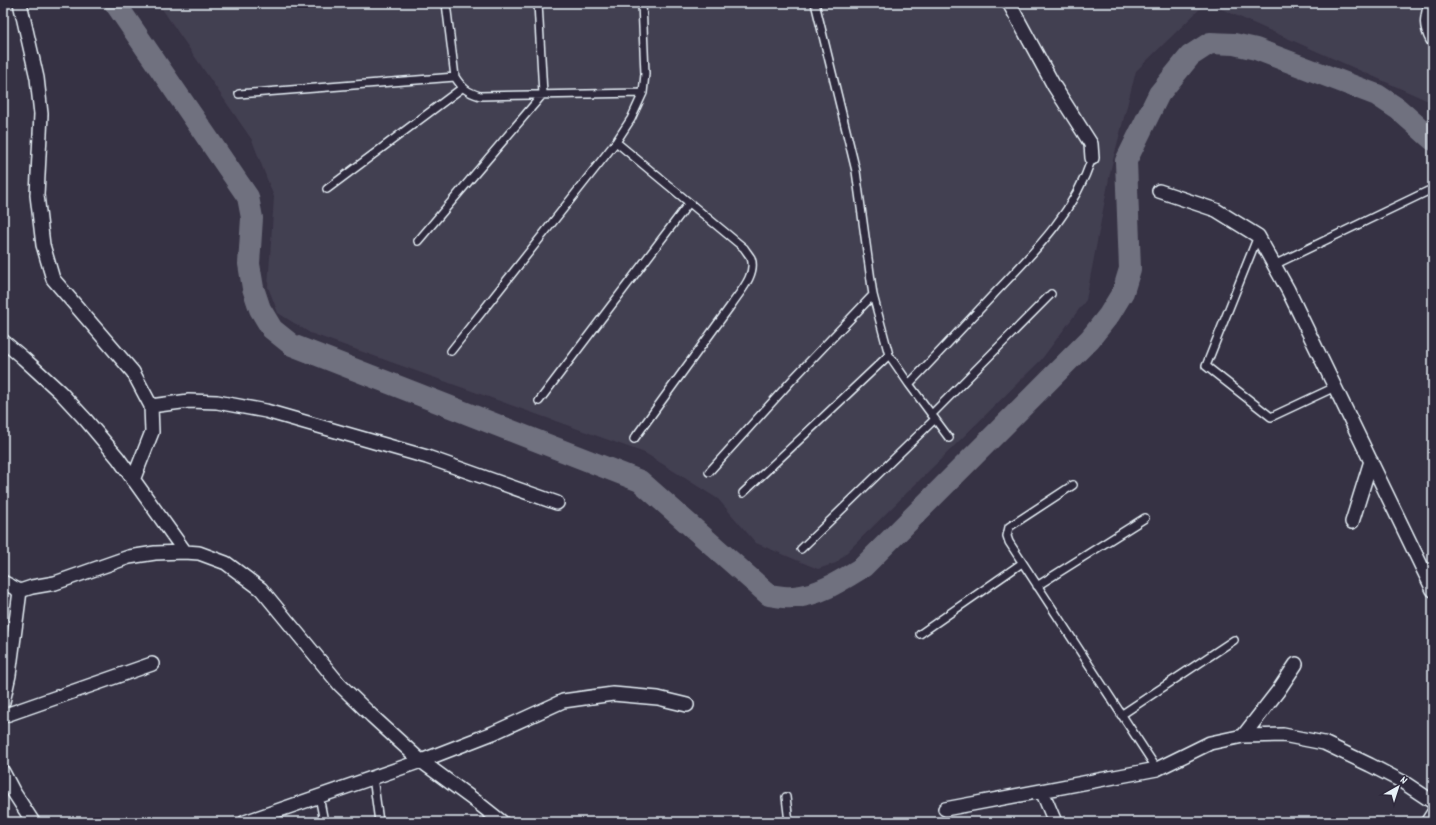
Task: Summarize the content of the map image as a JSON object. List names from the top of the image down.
{
  "north": "top right"
}
